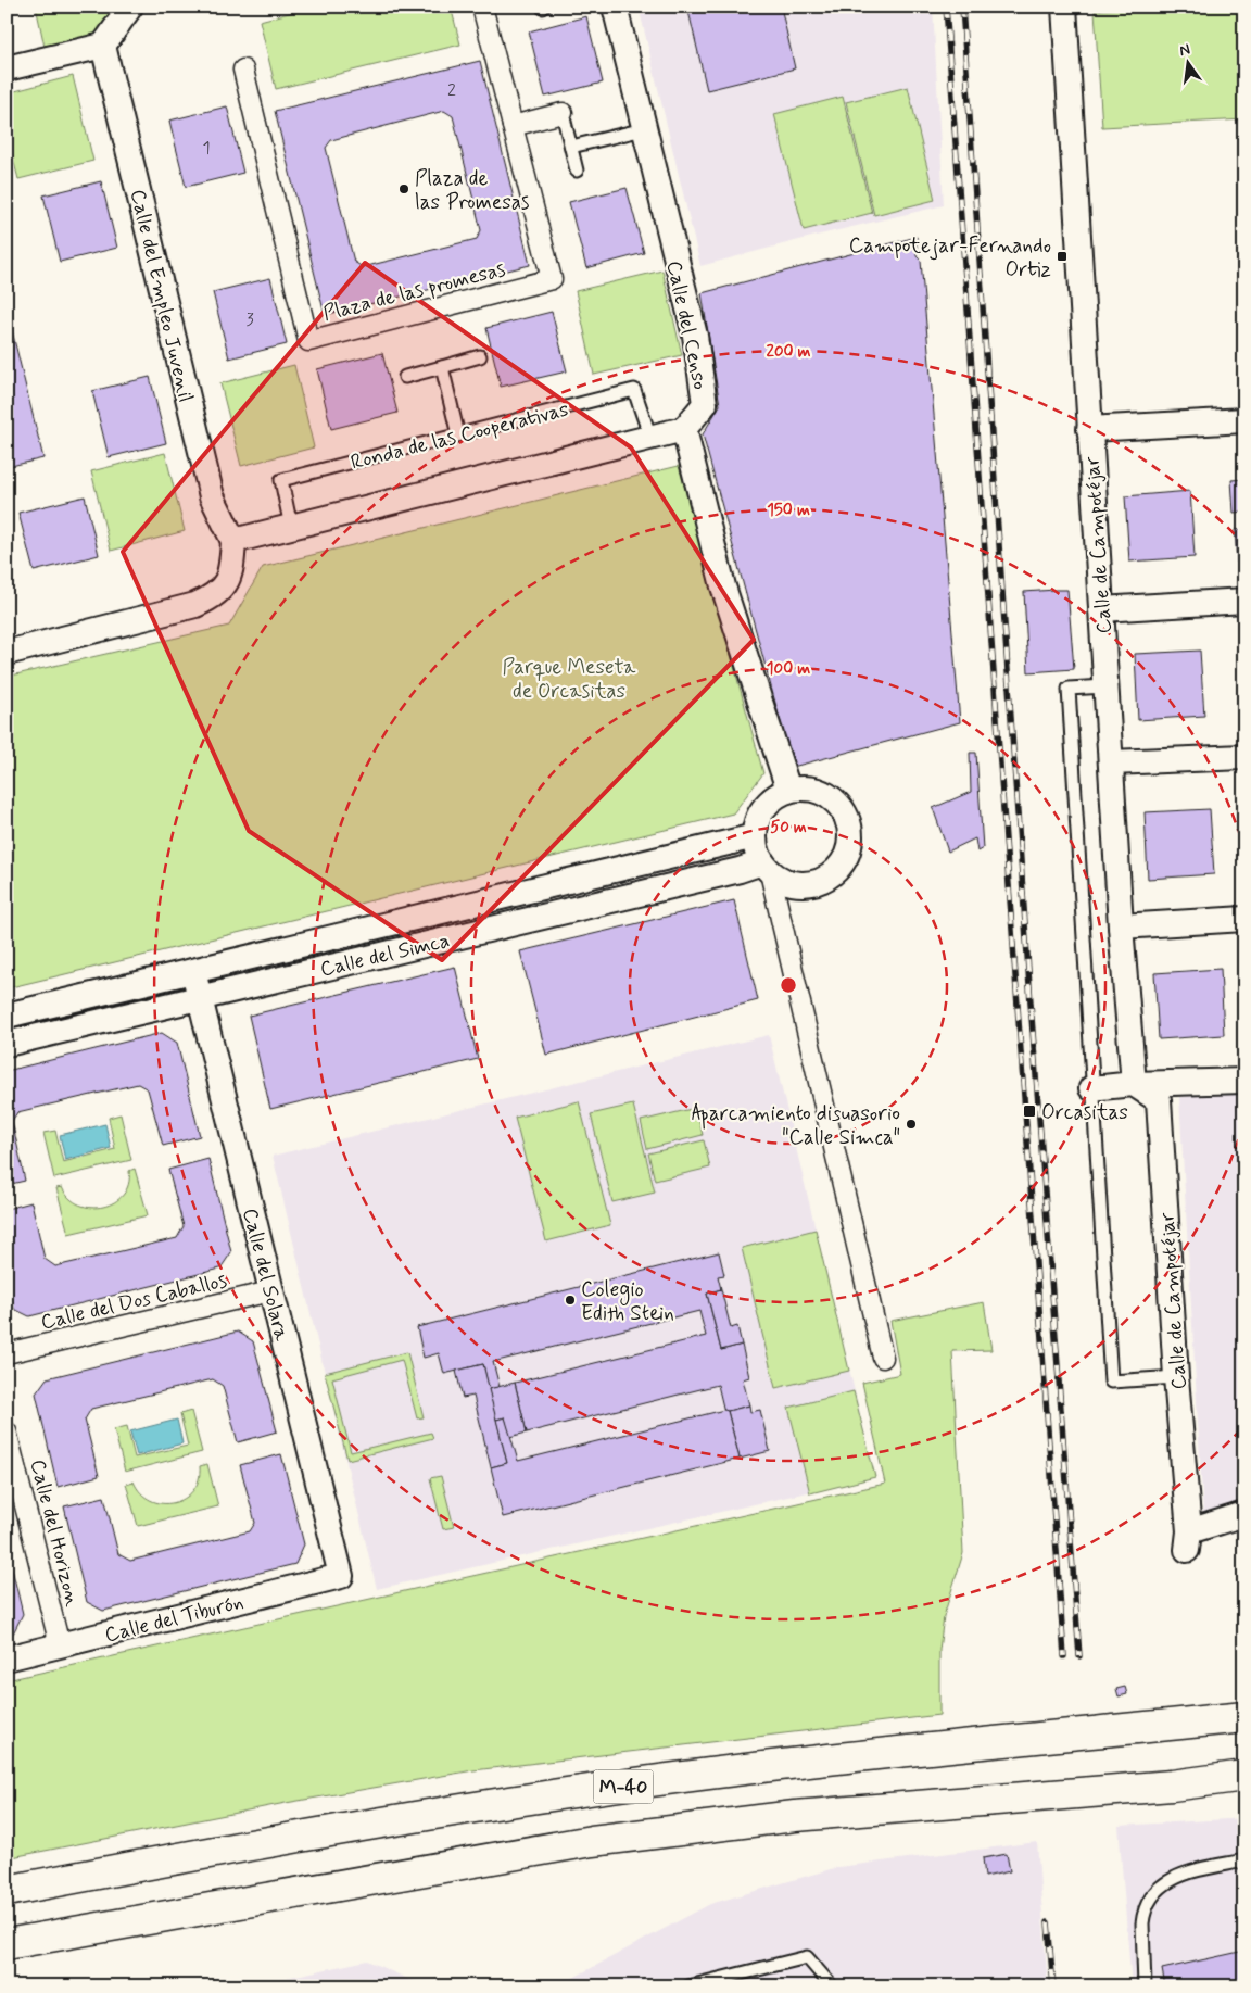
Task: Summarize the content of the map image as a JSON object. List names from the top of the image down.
{
  "streets": {
    "highway": ["M-40"],
    "street": [
      "Plaza de las promesas",
      "Calle del Empleo Juvenil",
      "Calle del Censo",
      "Calle de Campotéjar",
      "Calle del Simca",
      "Calle del Solara",
      "Calle del Dos Caballos",
      "Calle del Horizon",
      "Calle del Tiburón"
    ],
    "lane": ["Ronda de las Cooperativas"]
  },
  "crossings": [
    ["Calle del Simca", "Calle del Solara"],
    ["Calle del Solara", "Calle del Dos Caballos"],
    ["Calle del Solara", "Calle del Tiburón"],
    ["Calle del Horizon", "Calle del Tiburón"]
  ],
  "parks": ["Parque Meseta de Orcasitas"],
  "places": {
    "other": ["Plaza de las Promesas", "Aparcamiento disuasorio \"Calle Simca\"", "Colegio Edith Stein"],
    "transit": ["Campotejar-Fernando Ortiz", "Orcasitas"]
  },
  "house_numbers": ["2", "1", "3"],
  "north": "top",
  "rings": [
    "200 m",
    "150 m",
    "100 m",
    "50 m"
  ]
}
